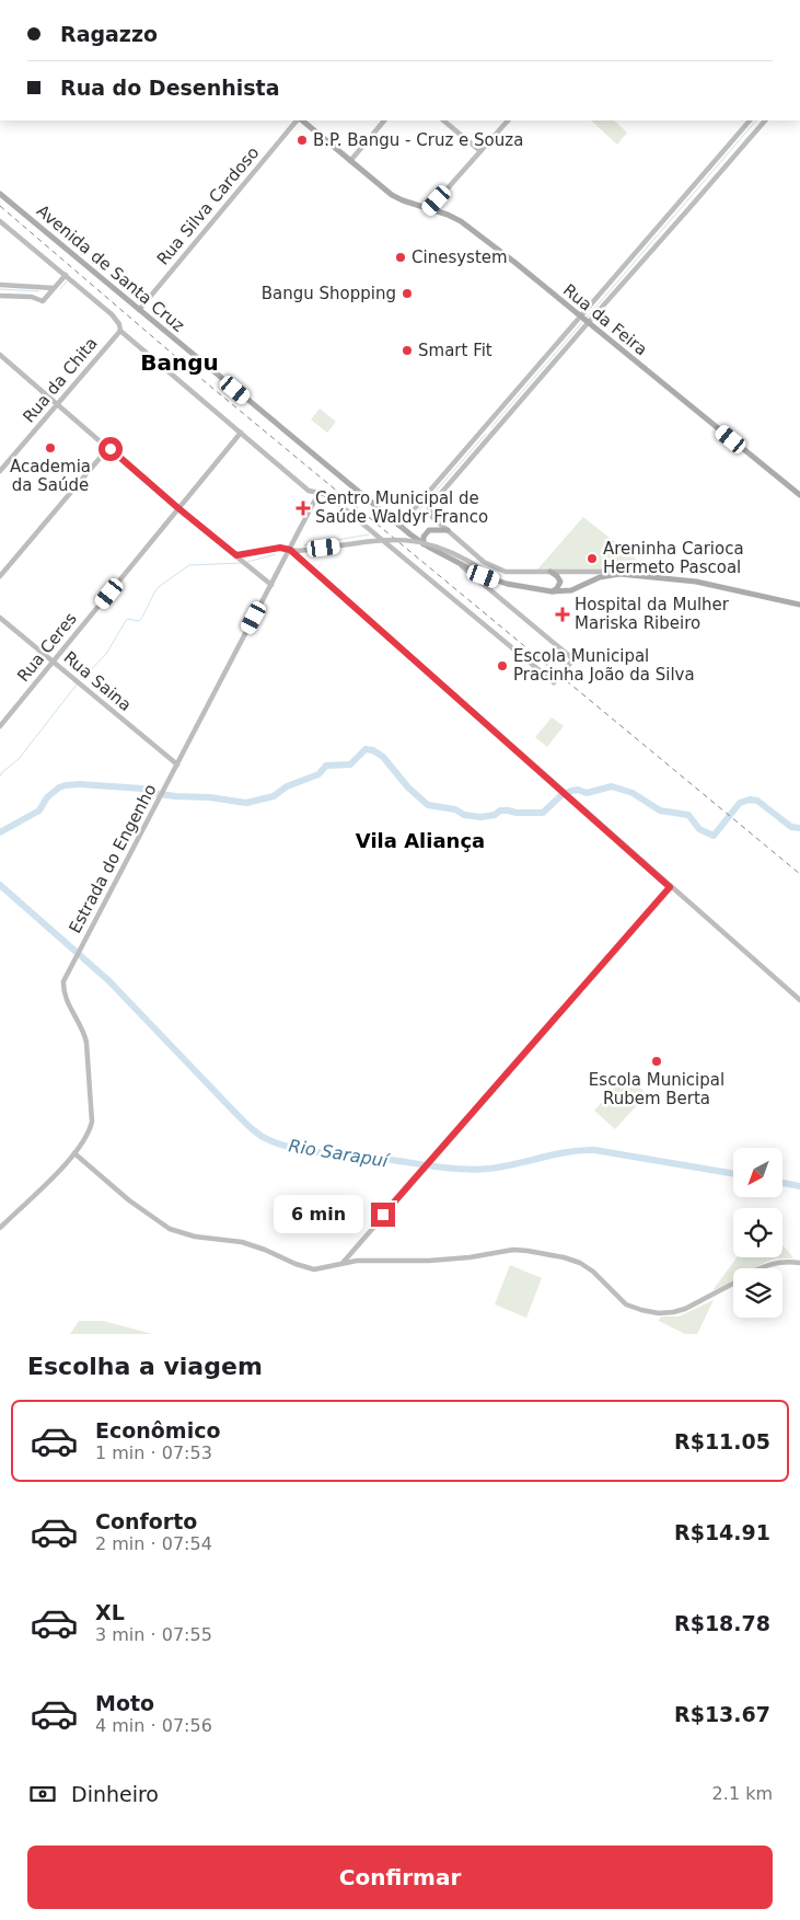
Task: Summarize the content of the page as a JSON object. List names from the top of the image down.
{
  "streets": {
    "main road": ["Avenida de Santa Cruz", "Rua da Feira"],
    "street": [
      "Rua Silva Cardoso",
      "Rua da Chita",
      "Rua Ceres",
      "Rua Saina",
      "Estrada do Engenho"
    ]
  },
  "crossings": [
    ["Rua Silva Cardoso", "Avenida de Santa Cruz"],
    ["Avenida de Santa Cruz", "Rua da Feira"],
    ["Rua Ceres", "Rua Saina"],
    ["Rua Saina", "Estrada do Engenho"]
  ],
  "districts": ["Bangu", "Vila Aliança"],
  "water": ["Rio Sarapuí"],
  "places": {
    "other": [
      "B.P. Bangu - Cruz e Souza",
      "Cinesystem",
      "Bangu Shopping",
      "Smart Fit",
      "Academia da Saúde",
      "Areninha Carioca Hermeto Pascoal",
      "Escola Municipal Pracinha João da Silva",
      "Escola Municipal Rubem Berta"
    ],
    "health": ["Centro Municipal de Saúde Waldyr Franco", "Hospital da Mulher Mariska Ribeiro"]
  },
  "north": "bottom left",
  "page": {
    "banner": ["Ragazzo", "Rua do Desenhista"],
    "bubble": "6 min",
    "heading": "Escolha a viagem",
    "list": [
      {
        "name": "Econômico",
        "note": "1 min · 07:53",
        "value": "R$11.05"
      },
      {
        "name": "Conforto",
        "note": "2 min · 07:54",
        "value": "R$14.91"
      },
      {
        "name": "XL",
        "note": "3 min · 07:55",
        "value": "R$18.78"
      },
      {
        "name": "Moto",
        "note": "4 min · 07:56",
        "value": "R$13.67"
      }
    ],
    "pay": ["Dinheiro", "2.1 km"],
    "buttons": "Confirmar"
  }
}
